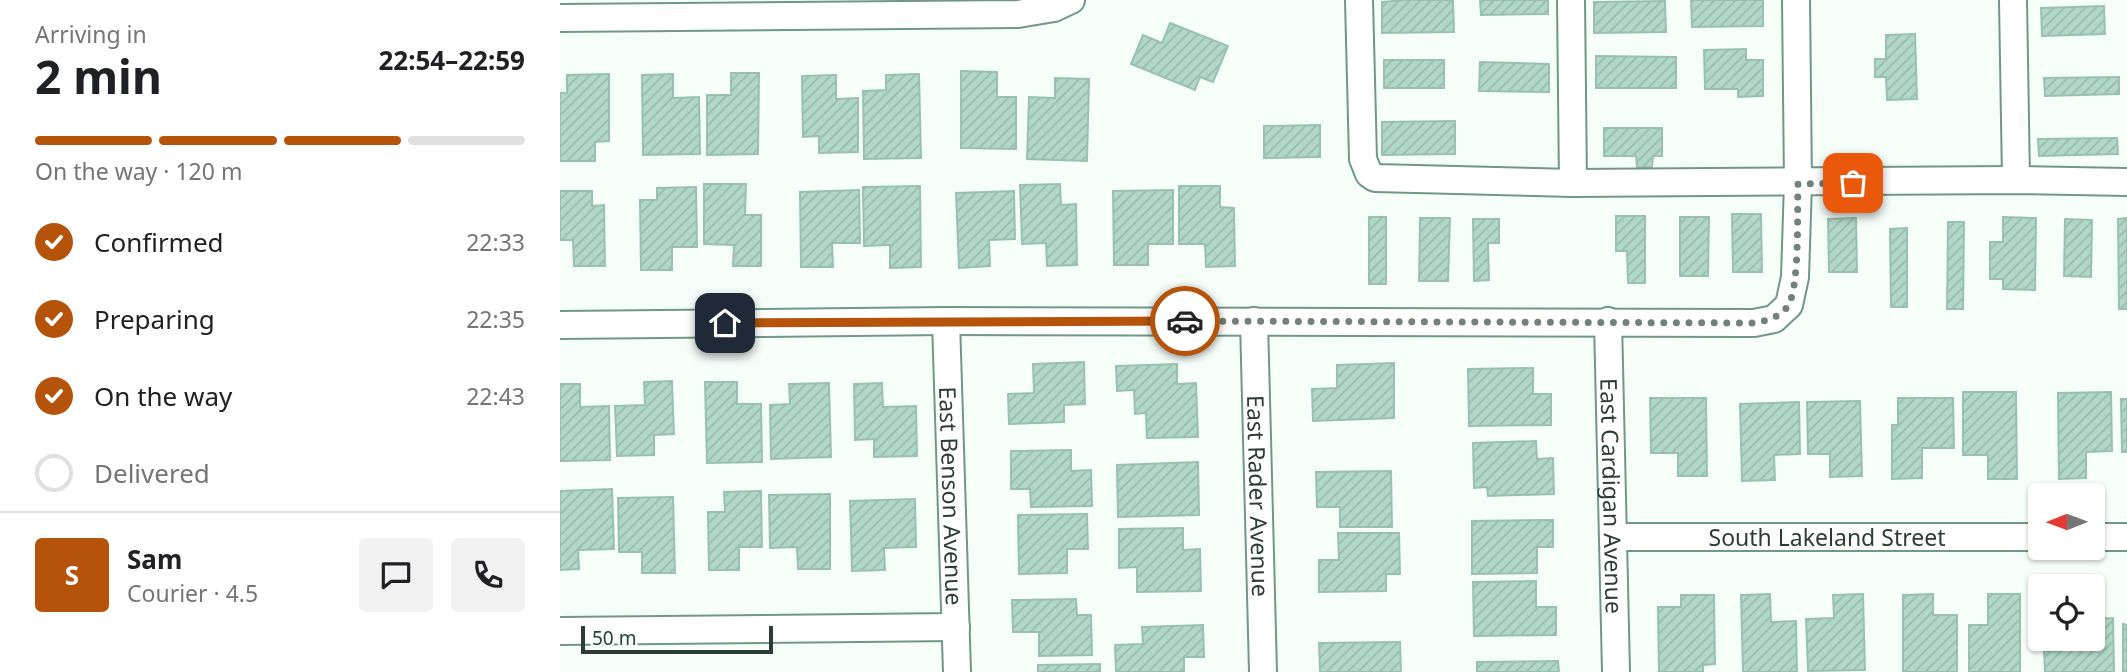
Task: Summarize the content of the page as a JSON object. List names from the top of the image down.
{
  "streets": {
    "street": [
      "East Benson Avenue",
      "East Rader Avenue",
      "East Cardigan Avenue",
      "South Lakeland Street"
    ]
  },
  "crossings": [
    ["East Cardigan Avenue", "South Lakeland Street"]
  ],
  "scale_bar": "50 m",
  "north": "left",
  "page": {
    "heading": ["2 min", "Arriving in", "22:54–22:59"],
    "panel": ["Sam", "Courier · 4.5"],
    "bar": "On the way · 120 m",
    "list": [
      ["Confirmed", "22:33"],
      ["Preparing", "22:35"],
      ["On the way", "22:43"],
      "Delivered"
    ],
    "round": "S",
    "scale": "50 m"
  }
}
